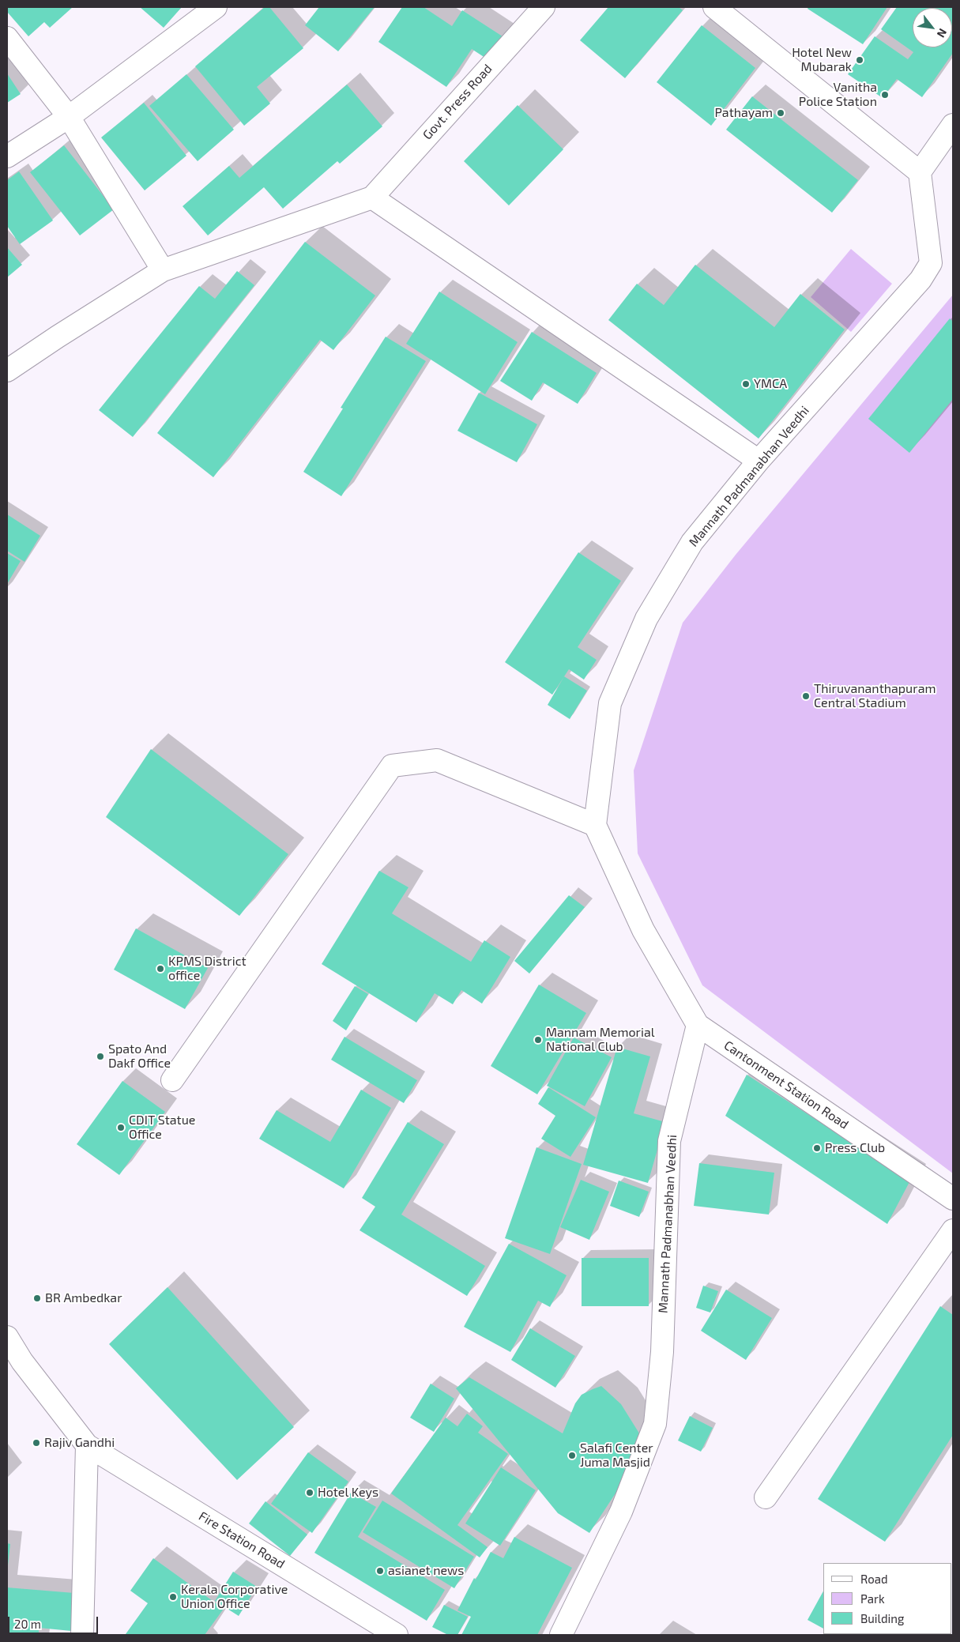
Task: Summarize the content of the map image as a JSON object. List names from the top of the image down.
{
  "streets": {
    "street": [
      "Govt. Press Road",
      "Mannath Padmanabhan Veedhi",
      "Cantonment Station Road",
      "Fire Station Road"
    ]
  },
  "crossings": [
    ["Mannath Padmanabhan Veedhi", "Cantonment Station Road"]
  ],
  "places": [
    "Hotel New Mubarak",
    "Vanitha Police Station",
    "Pathayam",
    "YMCA",
    "Thiruvananthapuram Central Stadium",
    "KPMS District office",
    "Mannam Memorial National Club",
    "Spato And Dakf Office",
    "CDIT Statue Office",
    "Press Club",
    "BR Ambedkar",
    "Rajiv Gandhi",
    "Salafi Center Juma Masjid",
    "Hotel Keys",
    "asianet news",
    "Kerala Corporative Union Office"
  ],
  "legend": ["Road", "Park", "Building"],
  "scale_bar": "20 m",
  "north": "bottom right"
}
